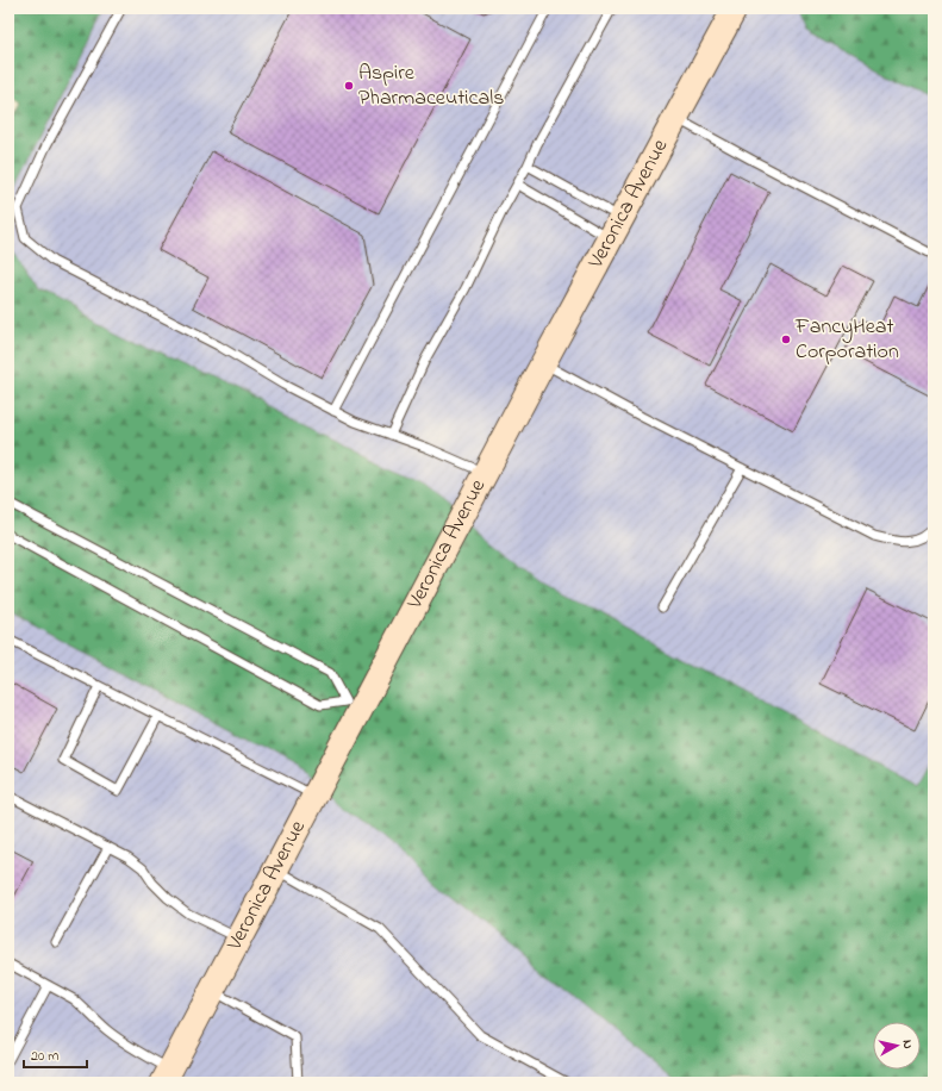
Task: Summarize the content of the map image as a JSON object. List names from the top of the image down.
{
  "streets": {
    "street": ["Veronica Avenue"]
  },
  "places": ["Aspire Pharmaceuticals", "FancyHeat Corporation"],
  "scale_bar": "20 m",
  "north": "right"
}
